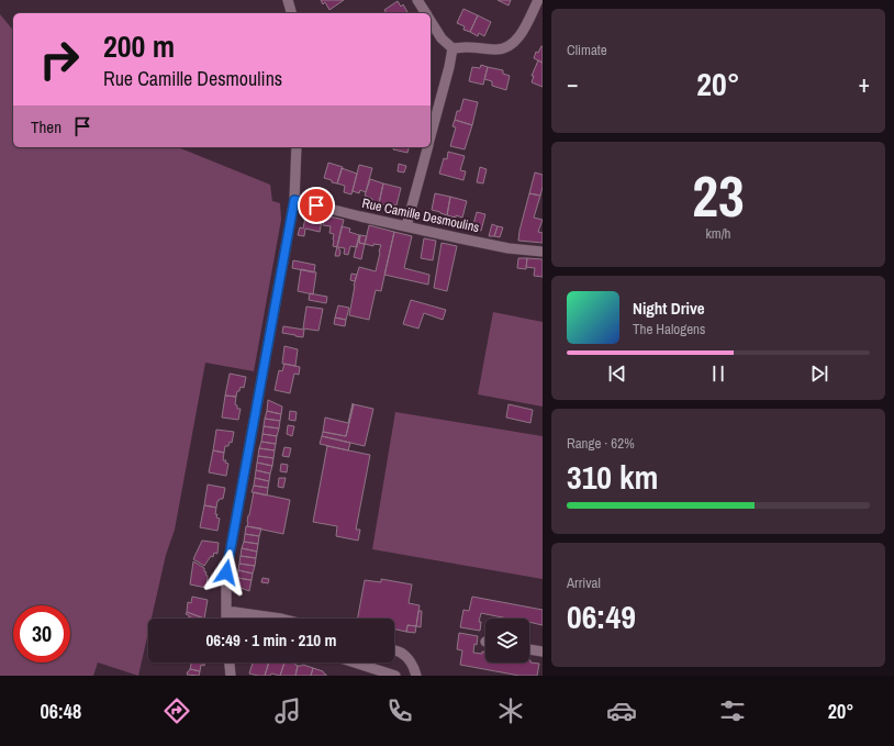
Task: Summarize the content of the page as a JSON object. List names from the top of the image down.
{
  "streets": {
    "street": ["Rue Camille Desmoulins"]
  },
  "page": {
    "tile": [
      "Climate",
      ["23", "km/h"],
      ["Range · 62%", "310 km"],
      ["Arrival", "06:49"]
    ],
    "turn": ["200 m", "Rue Camille Desmoulins"],
    "heat": ["−", "20°", "+"],
    "then": "Then",
    "song": ["Night Drive", "The Halogens"],
    "limit": "30",
    "trip": "06:49 · 1 min · 210 m",
    "tabs": ["06:48", "20°"]
  }
}
